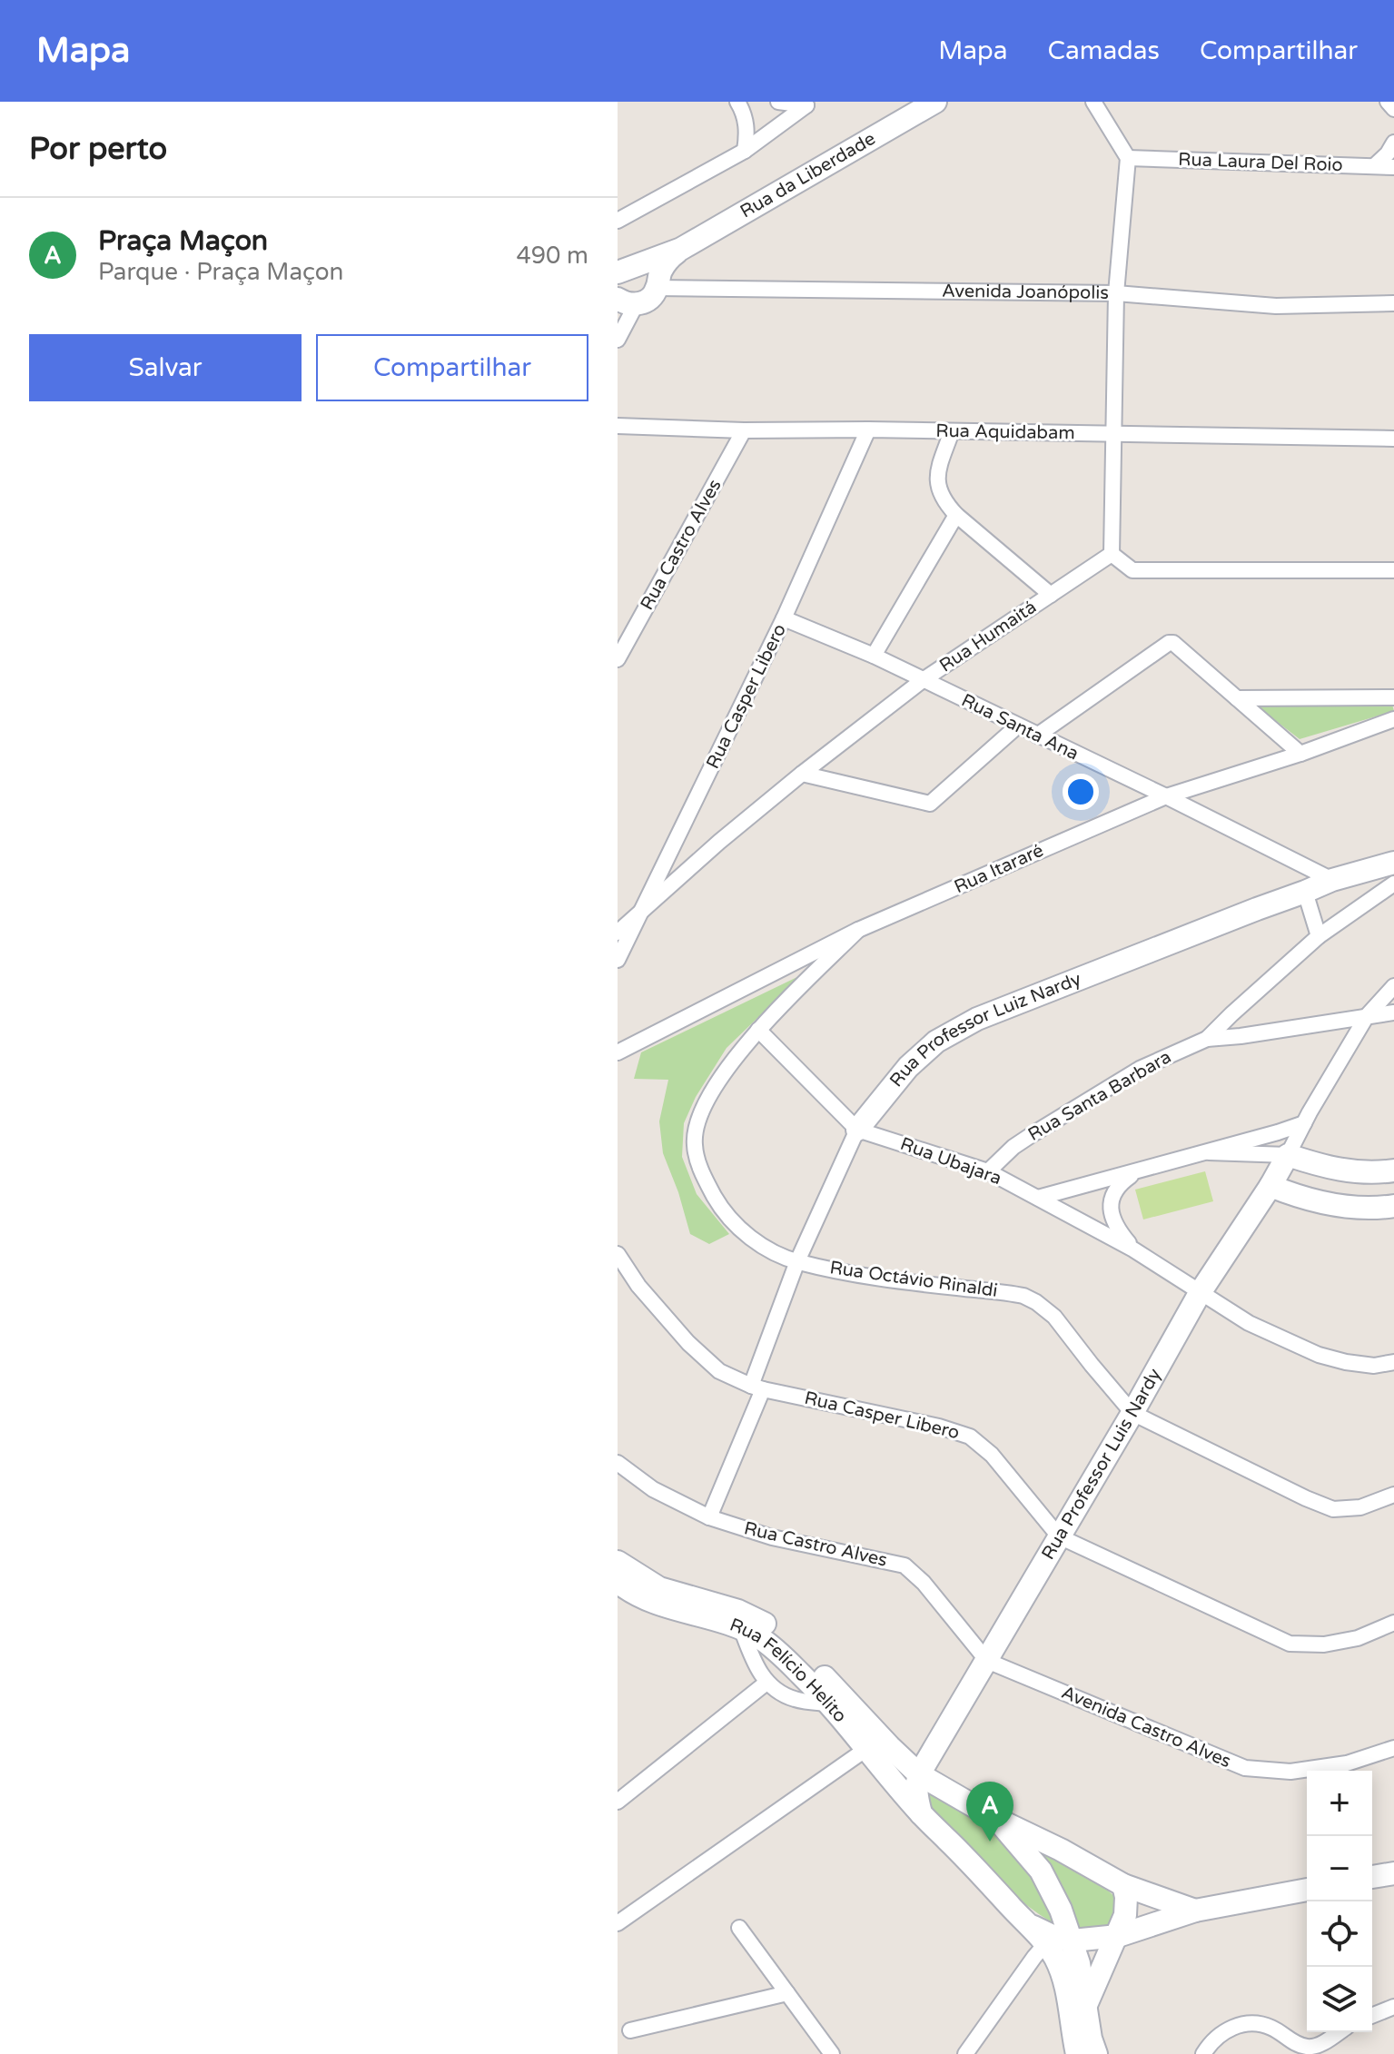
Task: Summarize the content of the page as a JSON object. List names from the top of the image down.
{
  "streets": {
    "main road": [
      "Rua da Liberdade",
      "Rua Professor Luiz Nardy",
      "Rua Professor Luis Nardy",
      "Rua Felício Helito"
    ],
    "street": [
      "Rua Laura Del Roio",
      "Avenida Joanópolis",
      "Rua Aquidabam",
      "Rua Castro Alves",
      "Rua Humaitá",
      "Rua Casper Libero",
      "Rua Santa Ana",
      "Rua Itararé",
      "Rua Santa Barbara",
      "Rua Ubajara",
      "Rua Octávio Rinaldi",
      "Avenida Castro Alves"
    ]
  },
  "crossings": [
    ["Rua Aquidabam", "Rua Castro Alves"],
    ["Rua Aquidabam", "Rua Casper Libero"],
    ["Rua Castro Alves", "Rua Professor Luiz Nardy"],
    ["Rua Castro Alves", "Rua Professor Luis Nardy"],
    ["Rua Castro Alves", "Avenida Castro Alves"],
    ["Rua Humaitá", "Rua Casper Libero"],
    ["Rua Humaitá", "Rua Santa Ana"],
    ["Rua Casper Libero", "Rua Santa Ana"],
    ["Rua Casper Libero", "Rua Professor Luiz Nardy"],
    ["Rua Casper Libero", "Rua Professor Luis Nardy"],
    ["Rua Santa Ana", "Rua Itararé"],
    ["Rua Santa Ana", "Rua Professor Luiz Nardy"],
    ["Rua Itararé", "Rua Octávio Rinaldi"],
    ["Rua Professor Luiz Nardy", "Rua Ubajara"],
    ["Rua Professor Luiz Nardy", "Rua Octávio Rinaldi"],
    ["Rua Santa Barbara", "Rua Ubajara"],
    ["Rua Ubajara", "Rua Octávio Rinaldi"],
    ["Rua Ubajara", "Rua Professor Luis Nardy"],
    ["Rua Octávio Rinaldi", "Rua Professor Luis Nardy"],
    ["Rua Professor Luis Nardy", "Rua Felício Helito"],
    ["Rua Professor Luis Nardy", "Avenida Castro Alves"]
  ],
  "page": {
    "header": "Mapa",
    "nav": ["Mapa", "Camadas", "Compartilhar"],
    "heading": "Por perto",
    "list": [
      {
        "mark": "A",
        "name": "Praça Maçon",
        "note": "Parque · Praça Maçon",
        "value": "490 m"
      }
    ],
    "buttons": ["Salvar", "Compartilhar"],
    "map_buttons": ["+", "−"],
    "pins": "A"
  }
}
